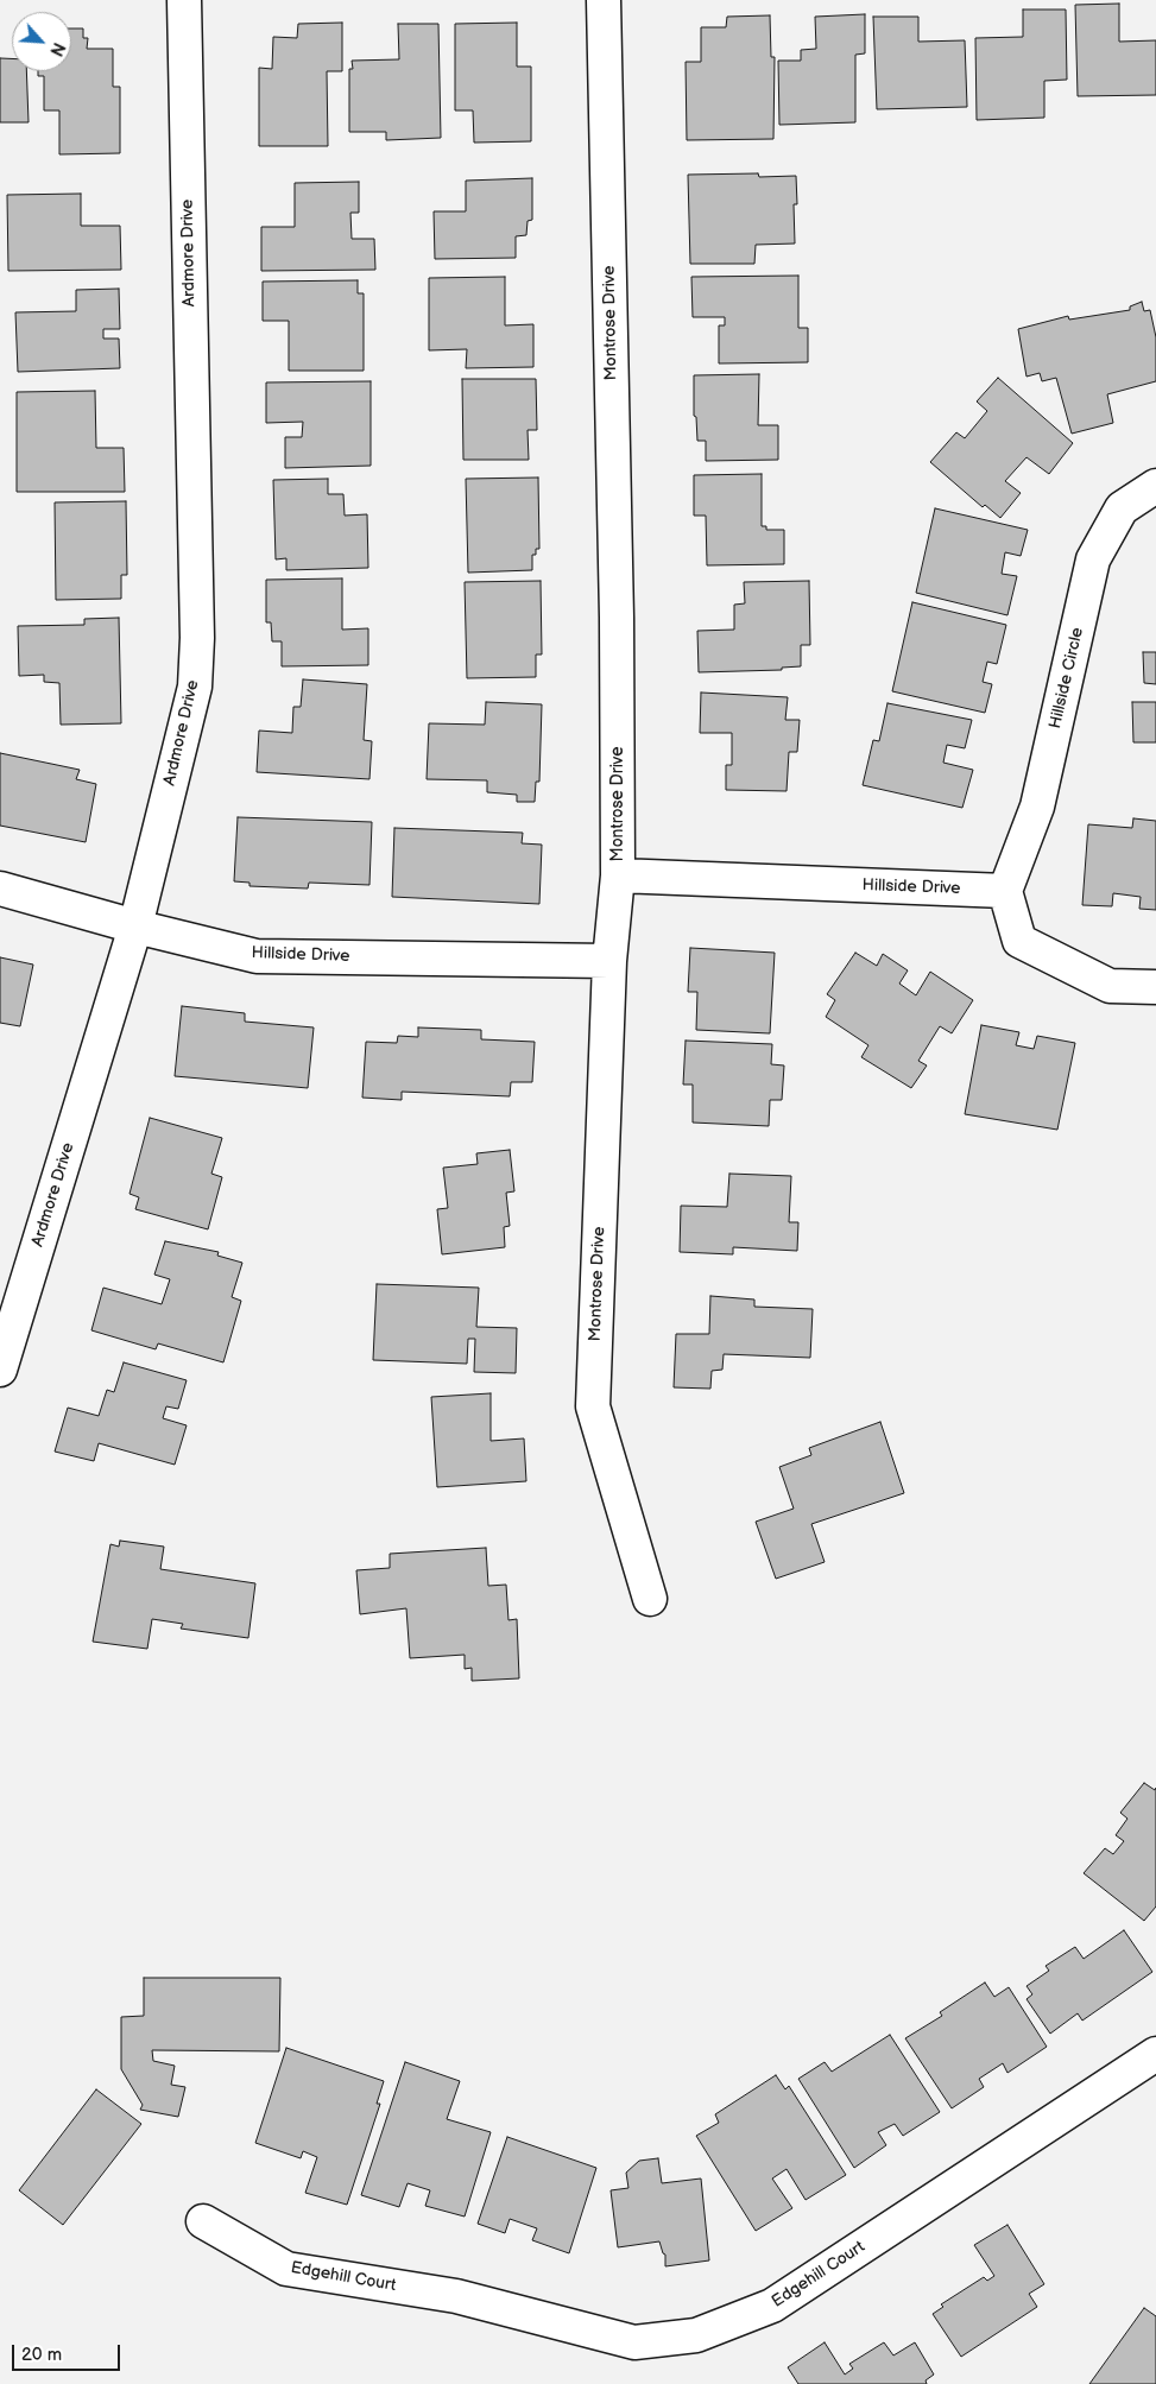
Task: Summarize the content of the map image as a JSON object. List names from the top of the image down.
{
  "streets": {
    "street": [
      "Ardmore Drive",
      "Montrose Drive",
      "Hillside Circle",
      "Hillside Drive",
      "Edgehill Court"
    ]
  },
  "crossings": [
    ["Ardmore Drive", "Hillside Drive"],
    ["Montrose Drive", "Hillside Drive"],
    ["Hillside Circle", "Hillside Drive"]
  ],
  "scale_bar": "20 m",
  "north": "bottom right"
}
